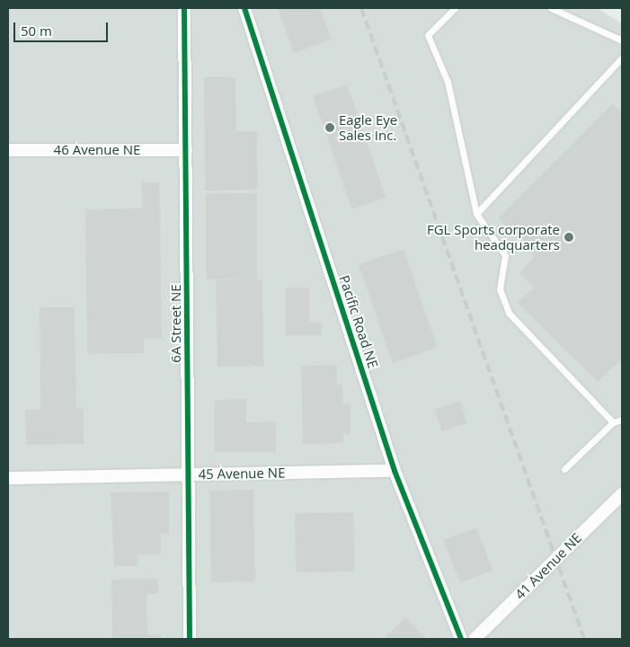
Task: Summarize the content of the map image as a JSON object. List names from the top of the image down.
{
  "streets": {
    "street": [
      "46 Avenue NE",
      "Pacific Road NE",
      "6A Street NE",
      "45 Avenue NE",
      "41 Avenue NE"
    ]
  },
  "crossings": [
    ["46 Avenue NE", "6A Street NE"],
    ["Pacific Road NE", "45 Avenue NE"],
    ["6A Street NE", "45 Avenue NE"]
  ],
  "places": ["Eagle Eye Sales Inc.", "FGL Sports corporate headquarters"],
  "scale_bar": "50 m"
}
